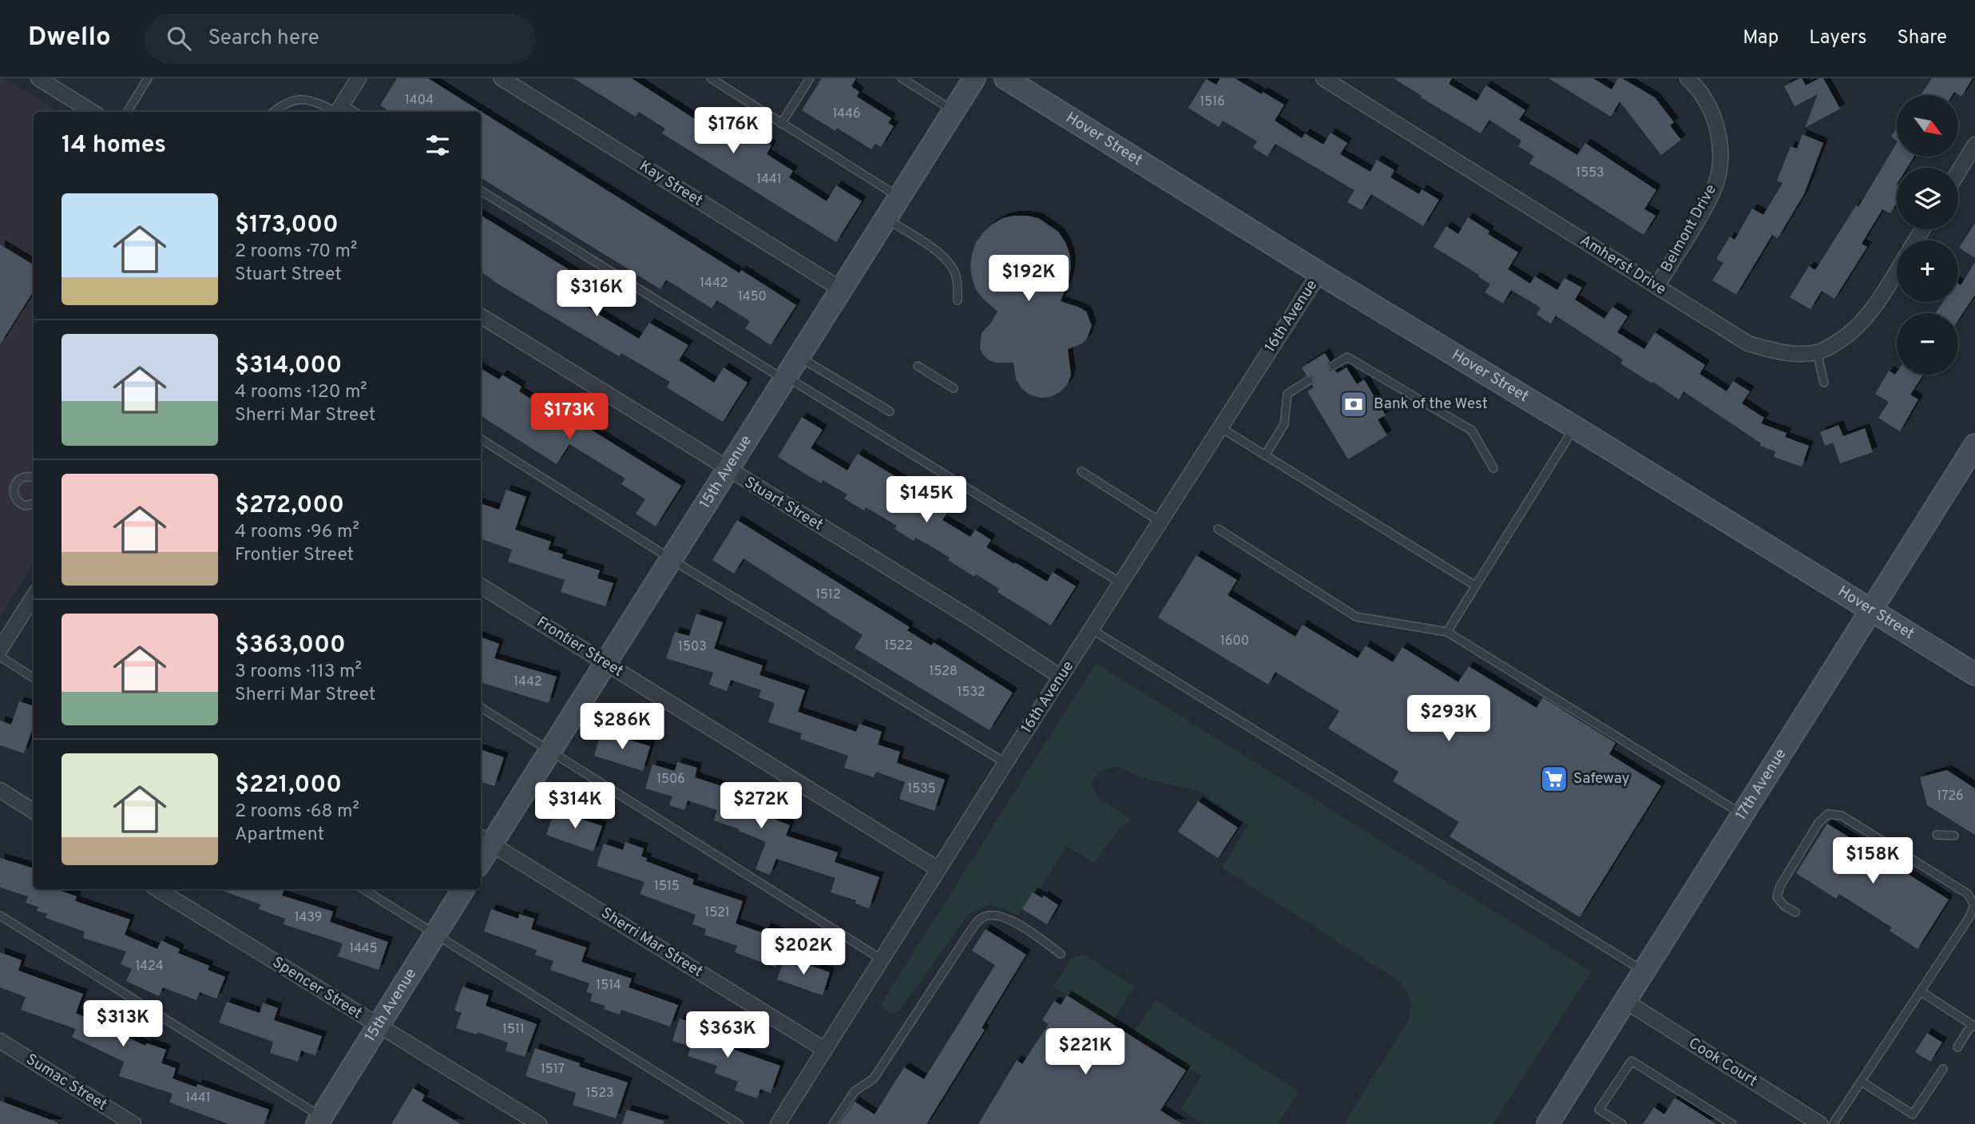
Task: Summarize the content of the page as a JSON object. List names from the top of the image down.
{
  "streets": {
    "main road": ["Hover Street", "15th Avenue", "17th Avenue"],
    "street": [
      "Kay Street",
      "Belmont Drive",
      "Amherst Drive",
      "16th Avenue",
      "Stuart Street",
      "Frontier Street",
      "Sherri Mar Street",
      "Spencer Street",
      "Cook Court",
      "Sumac Street"
    ]
  },
  "crossings": [
    ["Hover Street", "16th Avenue"],
    ["Hover Street", "17th Avenue"],
    ["Kay Street", "15th Avenue"],
    ["Belmont Drive", "Amherst Drive"],
    ["16th Avenue", "Stuart Street"],
    ["16th Avenue", "Frontier Street"],
    ["16th Avenue", "Sherri Mar Street"],
    ["15th Avenue", "Stuart Street"],
    ["15th Avenue", "Frontier Street"],
    ["15th Avenue", "Sherri Mar Street"],
    ["15th Avenue", "Spencer Street"],
    ["17th Avenue", "Cook Court"]
  ],
  "places": {
    "bank": ["Bank of the West"],
    "supermarket": ["Safeway"]
  },
  "house_numbers": [
    "1404",
    "1516",
    "1446",
    "1553",
    "1441",
    "1442",
    "1450",
    "1512",
    "1600",
    "1522",
    "1503",
    "1528",
    "1442",
    "1532",
    "1506",
    "1535",
    "1726",
    "1515",
    "1521",
    "1439",
    "1445",
    "1424",
    "1514",
    "1511",
    "1517",
    "1523",
    "1441"
  ],
  "north": "bottom right",
  "page": {
    "header": "Dwello",
    "search": "Search here",
    "nav": ["Map", "Layers", "Share"],
    "map_buttons": ["+", "−"],
    "price": [
      "$176K",
      "$192K",
      "$316K",
      "$173K",
      "$145K",
      "$293K",
      "$286K",
      "$314K",
      "$272K",
      "$158K",
      "$202K",
      "$313K",
      "$363K",
      "$221K"
    ],
    "heading": "14 homes",
    "list": [
      {
        "name": "$173,000",
        "note": "2 rooms · 70 m² · Stuart Street"
      },
      {
        "name": "$314,000",
        "note": "4 rooms · 120 m² · Sherri Mar Street"
      },
      {
        "name": "$272,000",
        "note": "4 rooms · 96 m² · Frontier Street"
      },
      {
        "name": "$363,000",
        "note": "3 rooms · 113 m² · Sherri Mar Street"
      },
      {
        "name": "$221,000",
        "note": "2 rooms · 68 m² · Apartment"
      }
    ]
  }
}
